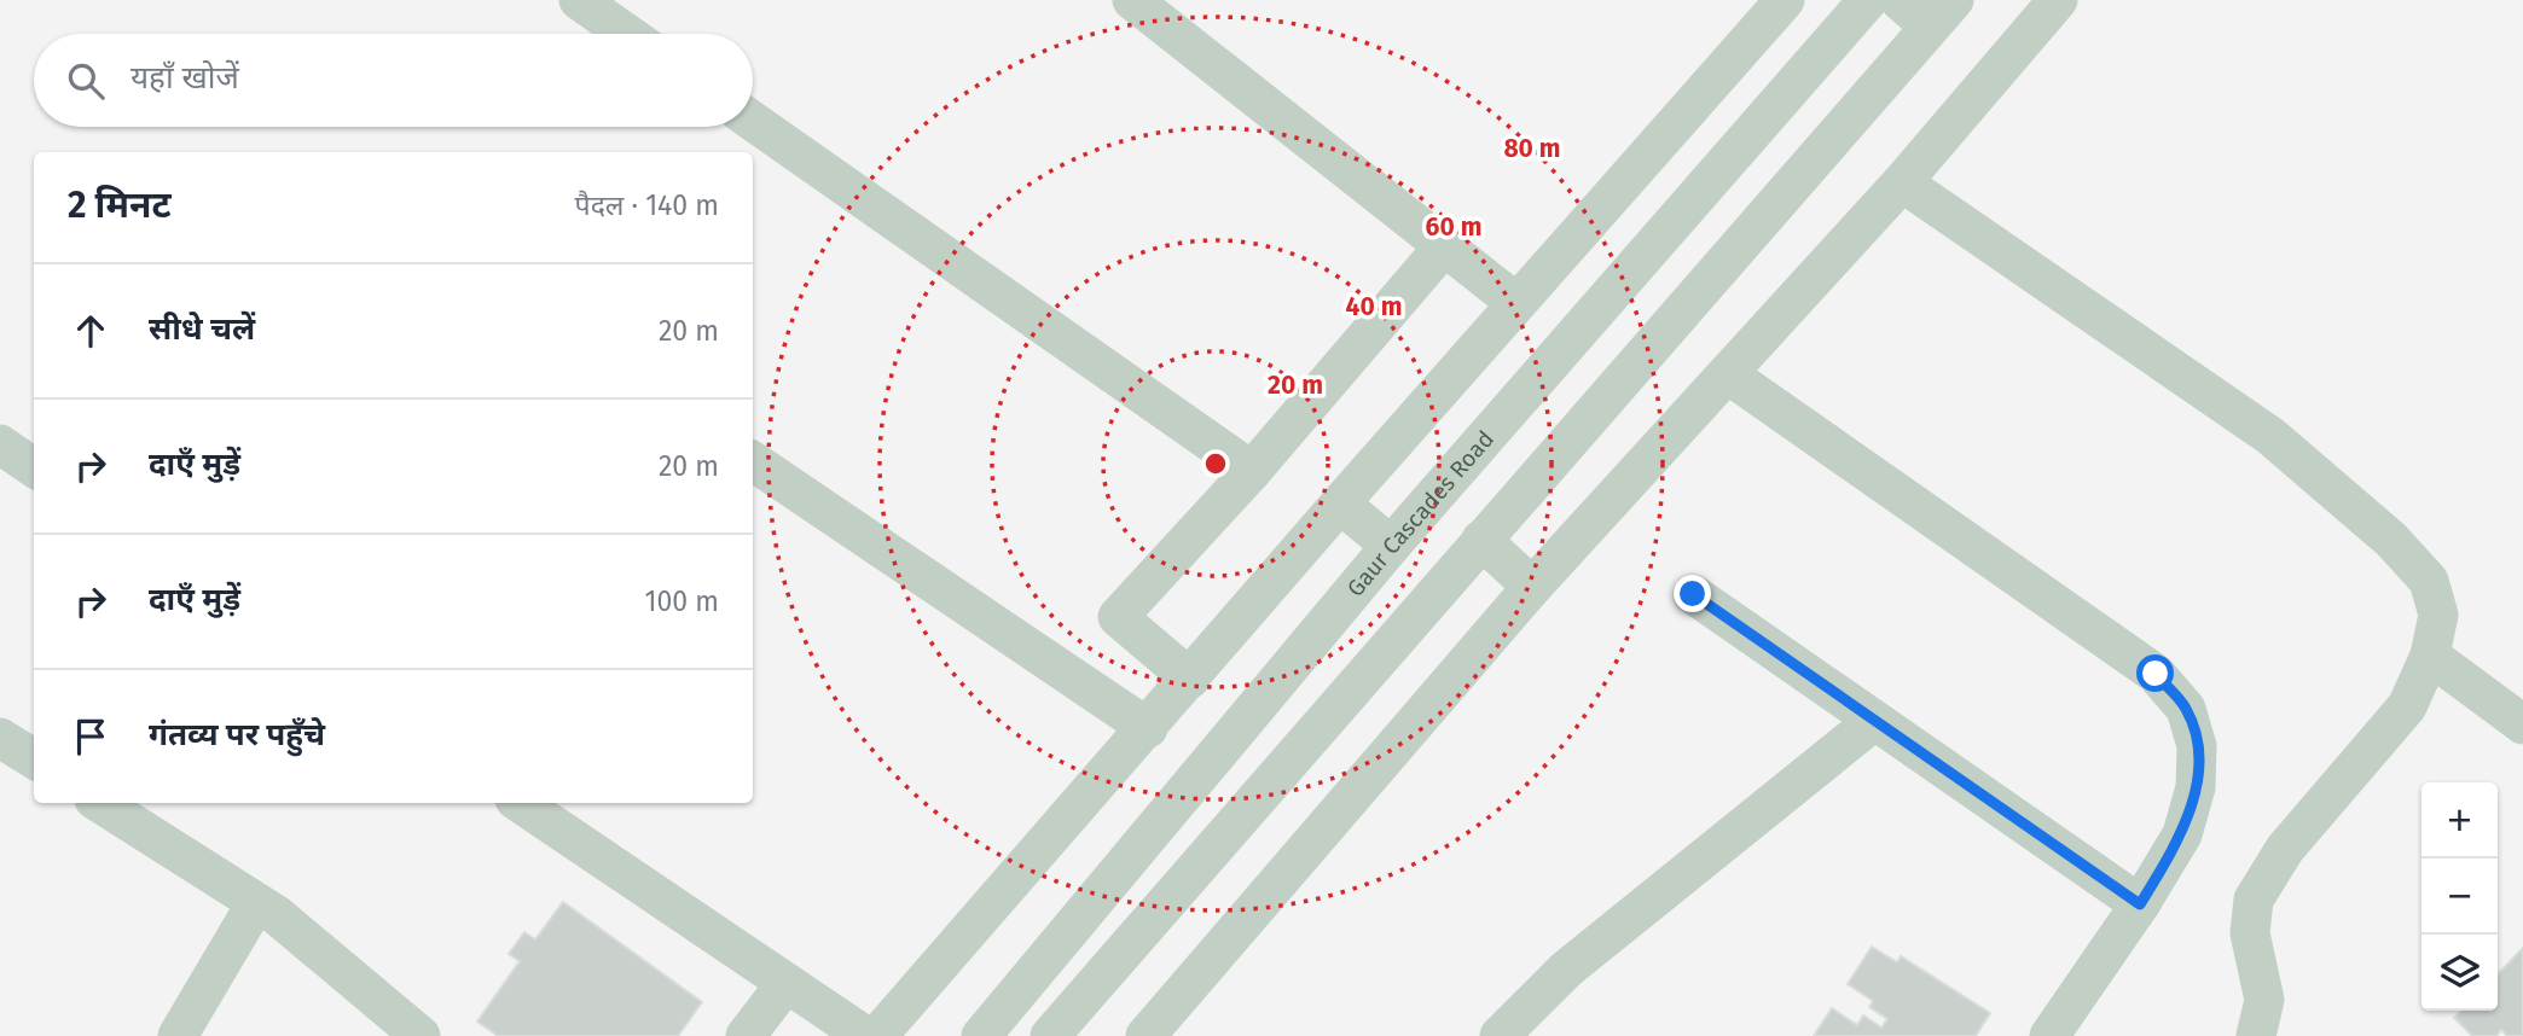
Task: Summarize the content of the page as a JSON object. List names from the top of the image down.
{
  "streets": {
    "street": ["Gaur Cascades Road"]
  },
  "page": {
    "search": "यहाँ खोजें",
    "heading": ["2 मिनट", "पैदल · 140 m"],
    "list": [
      ["सीधे चलें", "20 m"],
      ["दाएँ मुड़ें", "20 m"],
      ["दाएँ मुड़ें", "100 m"],
      "गंतव्य पर पहुँचे"
    ],
    "map_buttons": ["+", "−"]
  },
  "rings": [
    "80 m",
    "60 m",
    "40 m",
    "20 m"
  ]
}
